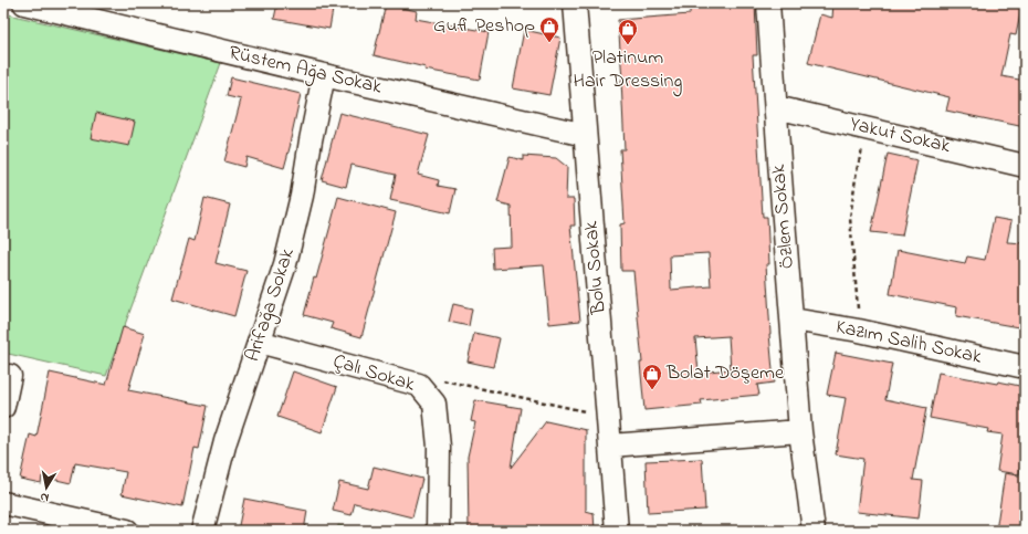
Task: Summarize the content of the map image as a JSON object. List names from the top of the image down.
{
  "streets": {
    "street": [
      "Rüstem Ağa Sokak",
      "Yakut Sokak",
      "Özlem Sokak",
      "Bolu Sokak",
      "Arifağa Sokak",
      "Kazım Salih Sokak",
      "Çalı Sokak"
    ]
  },
  "crossings": [
    ["Rüstem Ağa Sokak", "Bolu Sokak"],
    ["Rüstem Ağa Sokak", "Arifağa Sokak"],
    ["Yakut Sokak", "Özlem Sokak"],
    ["Özlem Sokak", "Kazım Salih Sokak"],
    ["Arifağa Sokak", "Çalı Sokak"]
  ],
  "places": {
    "shop": ["Gufi Peshop", "Platinum Hair Dressing", "Bolat Döşeme"]
  },
  "north": "bottom"
}
